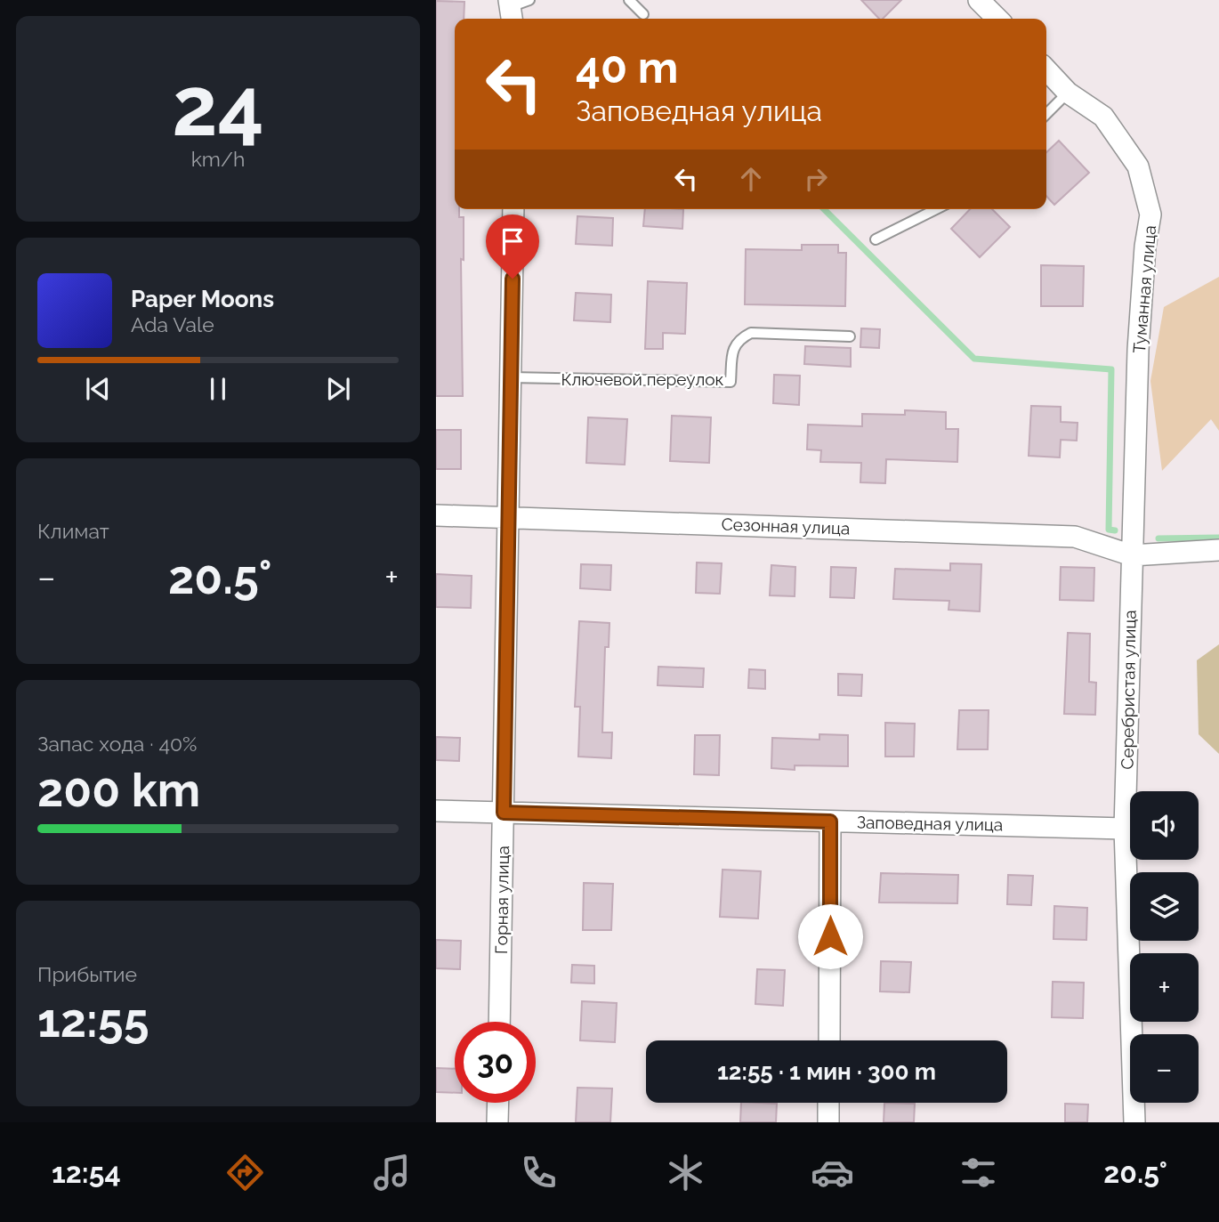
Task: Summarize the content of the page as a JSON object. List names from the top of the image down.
{
  "streets": {
    "street": [
      "Туманная улица",
      "Сезонная улица",
      "Серебристая улица",
      "Заповедная улица",
      "Горная улица"
    ],
    "lane": ["Ключевой переулок"]
  },
  "crossings": [
    ["Туманная улица", "Сезонная улица"],
    ["Туманная улица", "Серебристая улица"],
    ["Ключевой переулок", "Горная улица"],
    ["Сезонная улица", "Серебристая улица"],
    ["Сезонная улица", "Горная улица"],
    ["Серебристая улица", "Заповедная улица"],
    ["Заповедная улица", "Горная улица"]
  ],
  "page": {
    "tile": [
      ["24", "km/h"],
      "Климат",
      ["Запас хода · 40%", "200 km"],
      ["Прибытие", "12:55"]
    ],
    "turn": ["40 m", "Заповедная улица"],
    "song": ["Paper Moons", "Ada Vale"],
    "heat": ["−", "20.5°", "+"],
    "map_buttons": ["+", "−"],
    "limit": "30",
    "trip": "12:55 · 1 мин · 300 m",
    "tabs": ["12:54", "20.5°"]
  }
}
